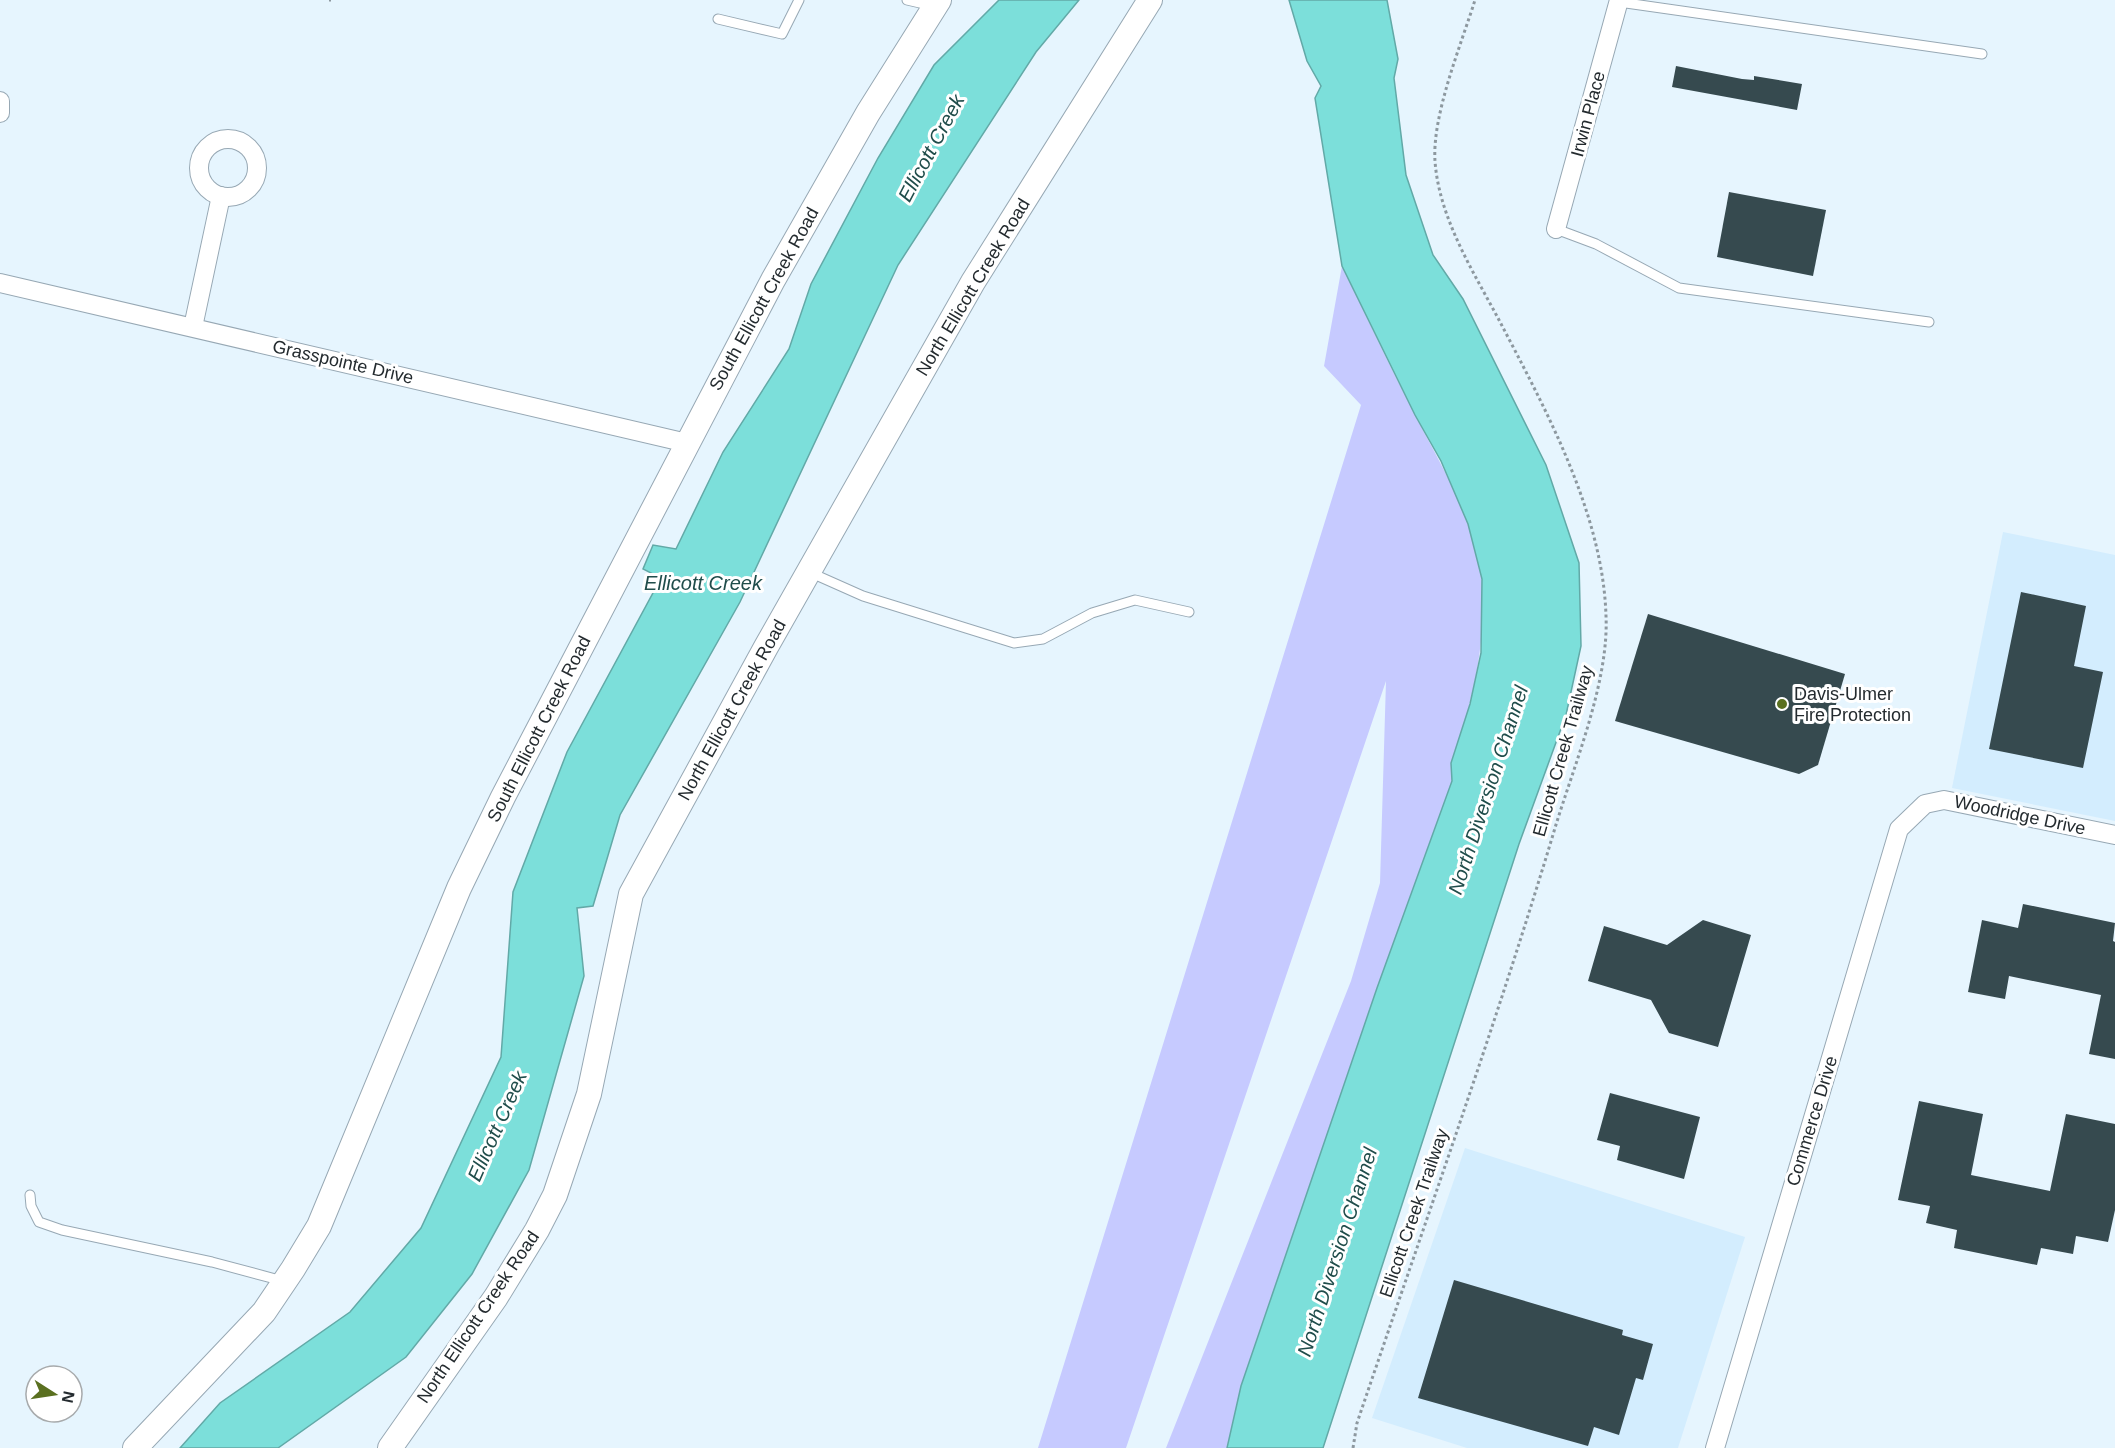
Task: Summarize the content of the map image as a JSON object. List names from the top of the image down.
{
  "streets": {
    "street": [
      "Irwin Place",
      "North Ellicott Creek Road",
      "South Ellicott Creek Road",
      "Grasspointe Drive",
      "Woodridge Drive",
      "Commerce Drive"
    ],
    "path": ["Ellicott Creek Trailway"]
  },
  "crossings": [
    ["South Ellicott Creek Road", "Grasspointe Drive"],
    ["Woodridge Drive", "Commerce Drive"]
  ],
  "water": ["Ellicott Creek", "North Diversion Channel"],
  "places": ["Davis-Ulmer Fire Protection"],
  "north": "right"
}
